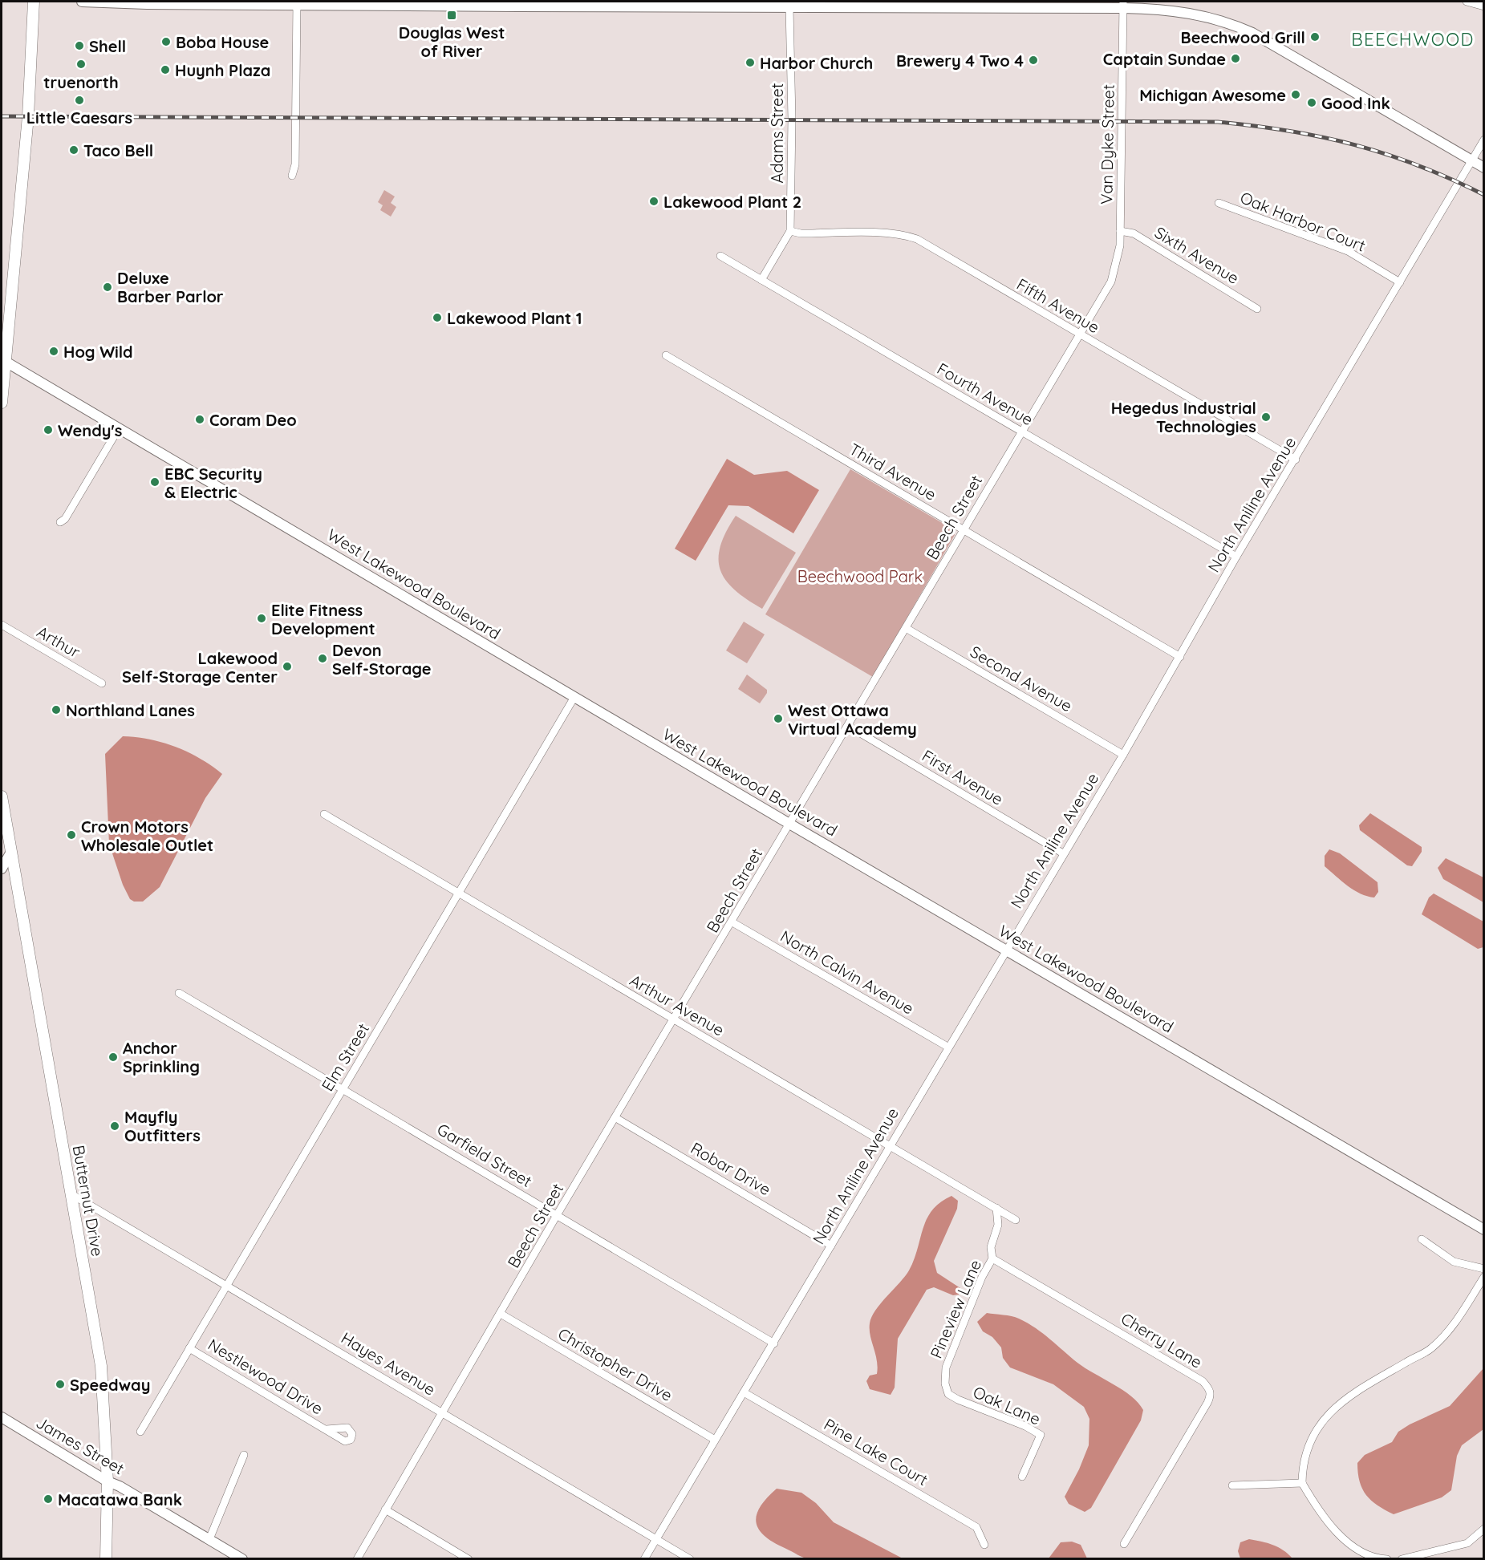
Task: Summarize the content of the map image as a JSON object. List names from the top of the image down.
{
  "streets": {
    "main road": ["Butternut Drive"],
    "street": [
      "Adams Street",
      "Van Dyke Street",
      "Oak Harbor Court",
      "Sixth Avenue",
      "Fifth Avenue",
      "Fourth Avenue",
      "Third Avenue",
      "North Aniline Avenue",
      "Beech Street",
      "West Lakewood Boulevard",
      "Arthur",
      "Second Avenue",
      "First Avenue",
      "North Calvin Avenue",
      "Arthur Avenue",
      "Elm Street",
      "Garfield Street",
      "Robar Drive",
      "Pineview Lane",
      "Cherry Lane",
      "Hayes Avenue",
      "Christopher Drive",
      "Nestlewood Drive",
      "Oak Lane",
      "James Street",
      "Pine Lake Court"
    ]
  },
  "crossings": [
    ["Adams Street", "Fifth Avenue"],
    ["Adams Street", "Fourth Avenue"],
    ["Van Dyke Street", "Sixth Avenue"],
    ["Van Dyke Street", "Beech Street"],
    ["Oak Harbor Court", "North Aniline Avenue"],
    ["Sixth Avenue", "Beech Street"],
    ["Fifth Avenue", "North Aniline Avenue"],
    ["Fifth Avenue", "Beech Street"],
    ["Fourth Avenue", "North Aniline Avenue"],
    ["Fourth Avenue", "Beech Street"],
    ["Third Avenue", "North Aniline Avenue"],
    ["Third Avenue", "Beech Street"],
    ["North Aniline Avenue", "West Lakewood Boulevard"],
    ["North Aniline Avenue", "Second Avenue"],
    ["North Aniline Avenue", "First Avenue"],
    ["North Aniline Avenue", "North Calvin Avenue"],
    ["North Aniline Avenue", "Arthur Avenue"],
    ["North Aniline Avenue", "Garfield Street"],
    ["North Aniline Avenue", "Robar Drive"],
    ["North Aniline Avenue", "Hayes Avenue"],
    ["North Aniline Avenue", "Christopher Drive"],
    ["North Aniline Avenue", "Pine Lake Court"],
    ["Beech Street", "West Lakewood Boulevard"],
    ["Beech Street", "Second Avenue"],
    ["Beech Street", "First Avenue"],
    ["Beech Street", "North Calvin Avenue"],
    ["Beech Street", "Arthur Avenue"],
    ["Beech Street", "Garfield Street"],
    ["Beech Street", "Robar Drive"],
    ["Beech Street", "Hayes Avenue"],
    ["Beech Street", "Christopher Drive"],
    ["West Lakewood Boulevard", "Elm Street"],
    ["Arthur Avenue", "Elm Street"],
    ["Arthur Avenue", "Pineview Lane"],
    ["Elm Street", "Garfield Street"],
    ["Elm Street", "Hayes Avenue"],
    ["Elm Street", "Nestlewood Drive"],
    ["Butternut Drive", "Hayes Avenue"],
    ["Butternut Drive", "James Street"],
    ["Pineview Lane", "Cherry Lane"],
    ["Pineview Lane", "Oak Lane"]
  ],
  "districts": ["BEECHWOOD"],
  "parks": ["Beechwood Park"],
  "places": {
    "transit": ["Douglas West of River"],
    "other": [
      "Beechwood Grill",
      "Boba House",
      "Shell",
      "Captain Sundae",
      "Brewery 4 Two 4",
      "Harbor Church",
      "truenorth",
      "Huynh Plaza",
      "Michigan Awesome",
      "Little Caesars",
      "Good Ink",
      "Taco Bell",
      "Lakewood Plant 2",
      "Deluxe Barber Parlor",
      "Lakewood Plant 1",
      "Hog Wild",
      "Hegedus Industrial Technologies",
      "Coram Deo",
      "Wendy's",
      "EBC Security & Electric",
      "Elite Fitness Development",
      "Devon Self-Storage",
      "Lakewood Self-Storage Center",
      "Northland Lanes",
      "West Ottawa Virtual Academy",
      "Crown Motors Wholesale Outlet",
      "Anchor Sprinkling",
      "Mayfly Outfitters",
      "Speedway",
      "Macatawa Bank"
    ]
  }
}
